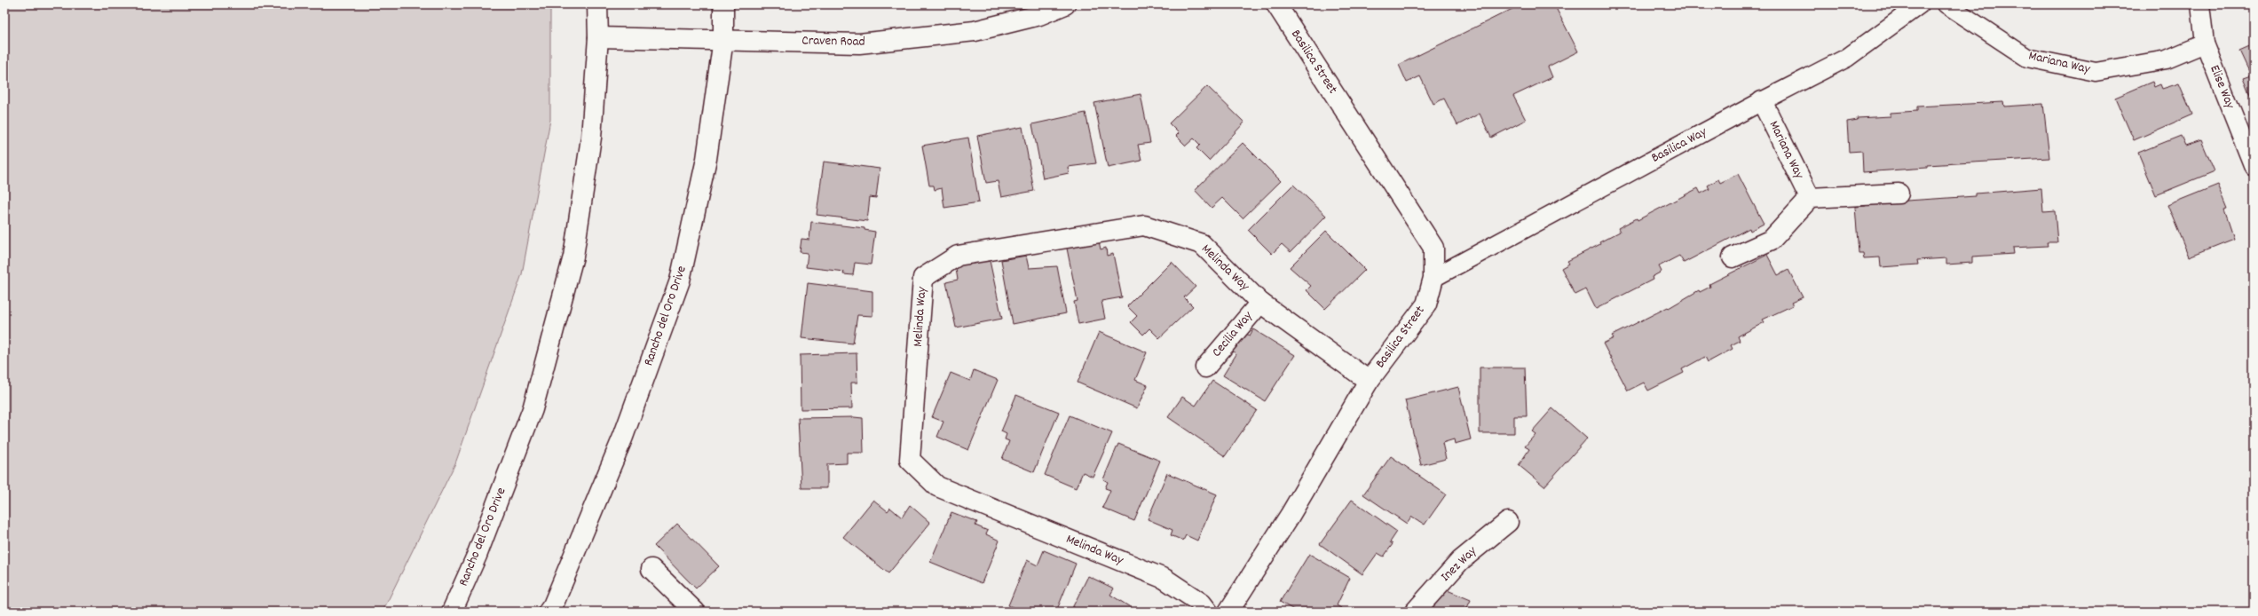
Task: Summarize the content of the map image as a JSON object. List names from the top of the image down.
{
  "streets": {
    "street": [
      "Craven Road",
      "Basilica Street",
      "Mariana Way",
      "Melinda Way",
      "Rancho del Oro Drive",
      "Cecilia Way",
      "Inez Way"
    ],
    "lane": ["Elise Way", "Basilica Way"]
  },
  "crossings": [
    ["Craven Road", "Rancho del Oro Drive"],
    ["Basilica Street", "Basilica Way"],
    ["Basilica Street", "Melinda Way"],
    ["Mariana Way", "Elise Way"],
    ["Mariana Way", "Basilica Way"],
    ["Melinda Way", "Cecilia Way"]
  ]
}
